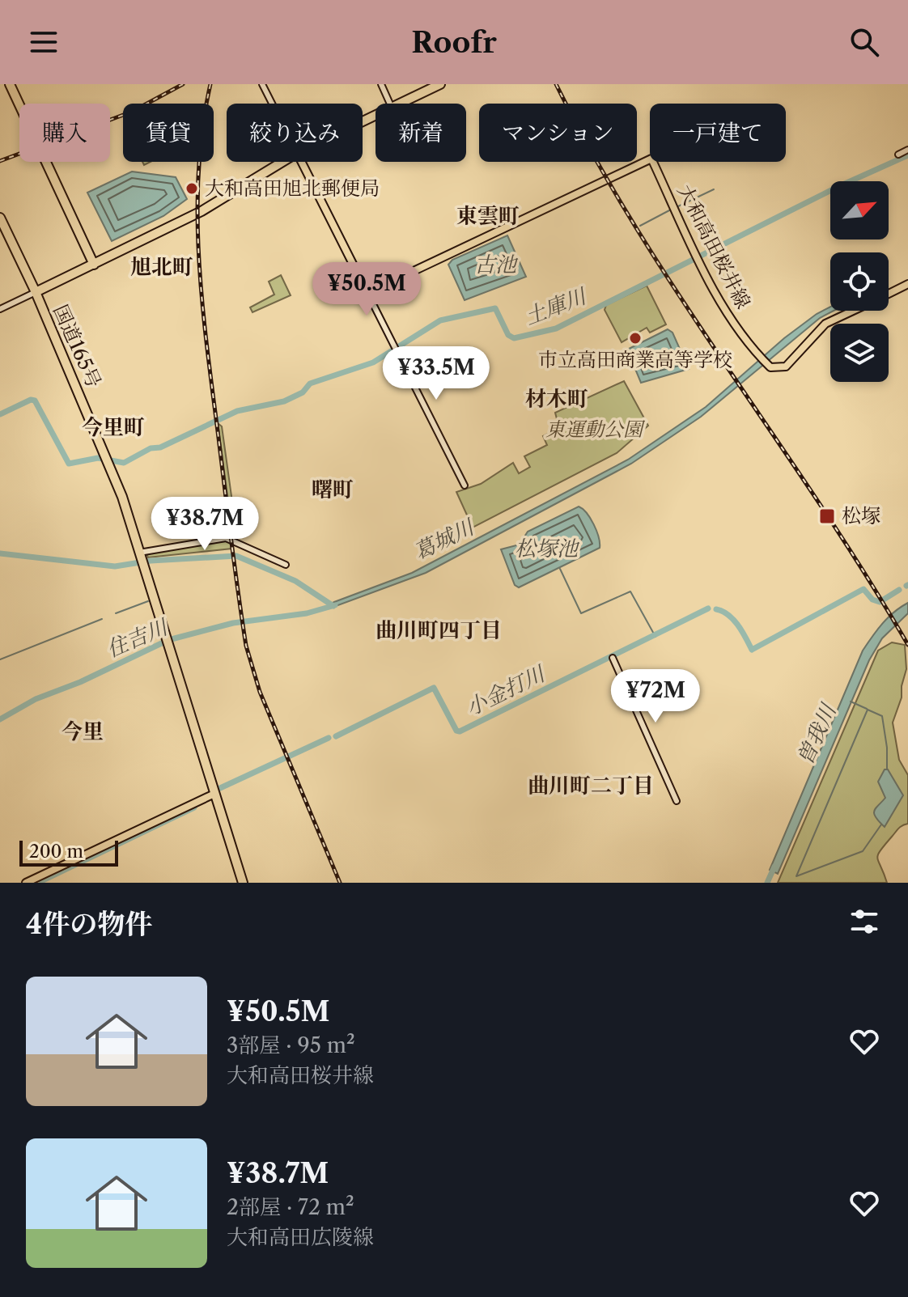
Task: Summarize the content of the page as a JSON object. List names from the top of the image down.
{
  "streets": {
    "highway": ["国道165号"],
    "main road": ["大和高田桜井線"]
  },
  "districts": [
    "東雲町",
    "旭北町",
    "材木町",
    "今里町",
    "曙町",
    "曲川町四丁目",
    "今里",
    "曲川町二丁目"
  ],
  "water": [
    "古池",
    "土庫川",
    "葛城川",
    "松塚池",
    "住吉川",
    "小金打川",
    "曽我川"
  ],
  "parks": ["東運動公園"],
  "places": {
    "other": ["大和高田旭北郵便局", "市立高田商業高等学校"],
    "transit": ["松塚"]
  },
  "scale_bar": "200 m",
  "north": "top right",
  "page": {
    "header": "Roofr",
    "chip": [
      "購入",
      "賃貸",
      "絞り込み",
      "新着",
      "マンション",
      "一戸建て"
    ],
    "price": [
      "¥50.5M",
      "¥33.5M",
      "¥38.7M",
      "¥72M"
    ],
    "scale": "200 m",
    "heading": "4件の物件",
    "list": [
      {
        "name": "¥50.5M",
        "note": "3部屋 · 95 m² · 大和高田桜井線"
      },
      {
        "name": "¥38.7M",
        "note": "2部屋 · 72 m² · 大和高田広陵線"
      }
    ]
  }
}
